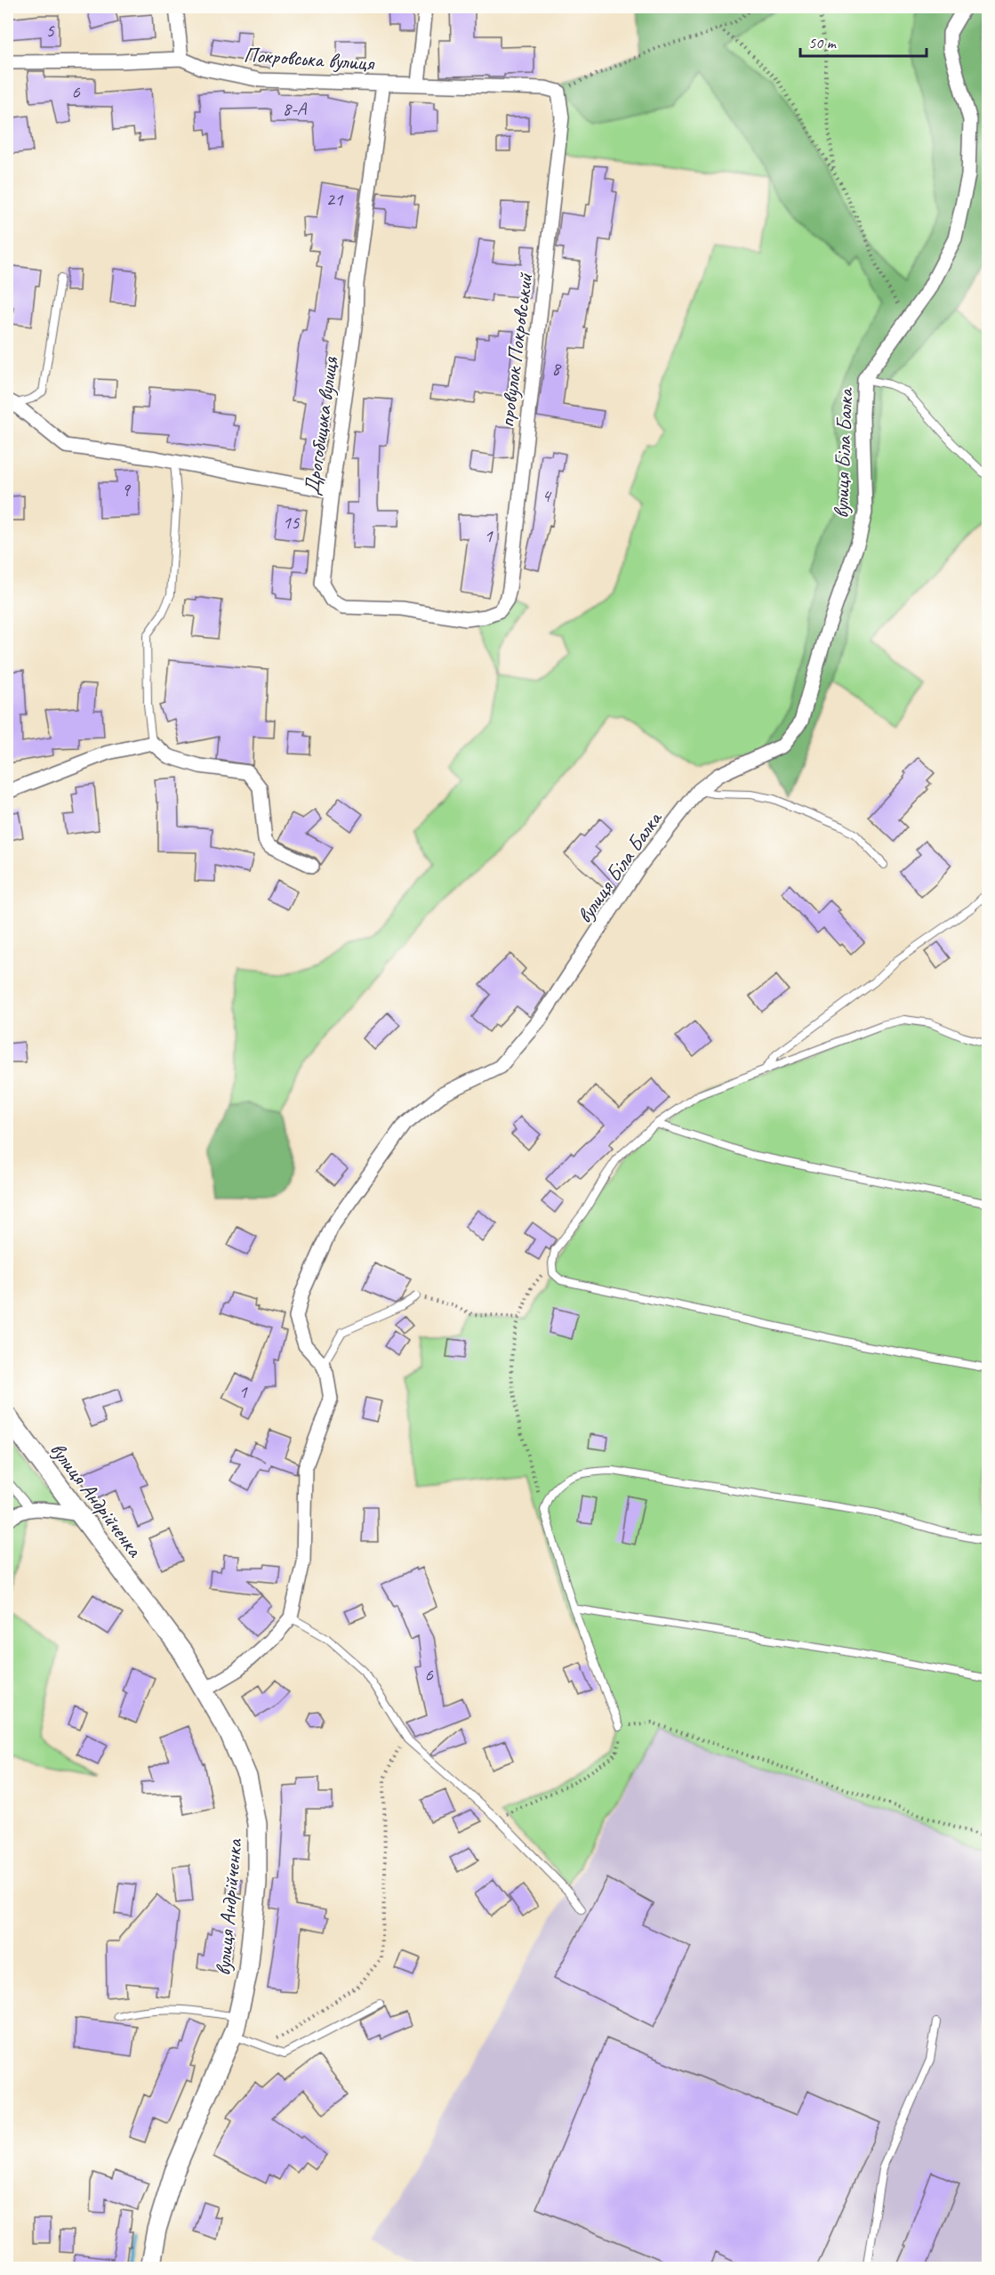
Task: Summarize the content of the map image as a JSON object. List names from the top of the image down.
{
  "streets": {
    "street": [
      "Покровська вулиця",
      "провулок Покровський",
      "Дрогобицька вулиця",
      "вулиця Біла Балка",
      "вулиця Андрійченка"
    ]
  },
  "crossings": [
    ["Покровська вулиця", "провулок Покровський"],
    ["Покровська вулиця", "Дрогобицька вулиця"],
    ["провулок Покровський", "Дрогобицька вулиця"],
    ["вулиця Біла Балка", "вулиця Андрійченка"]
  ],
  "house_numbers": [
    "5",
    "6",
    "8-А",
    "21",
    "8",
    "9",
    "4",
    "15",
    "1",
    "1",
    "6"
  ],
  "scale_bar": "50 m"
}
